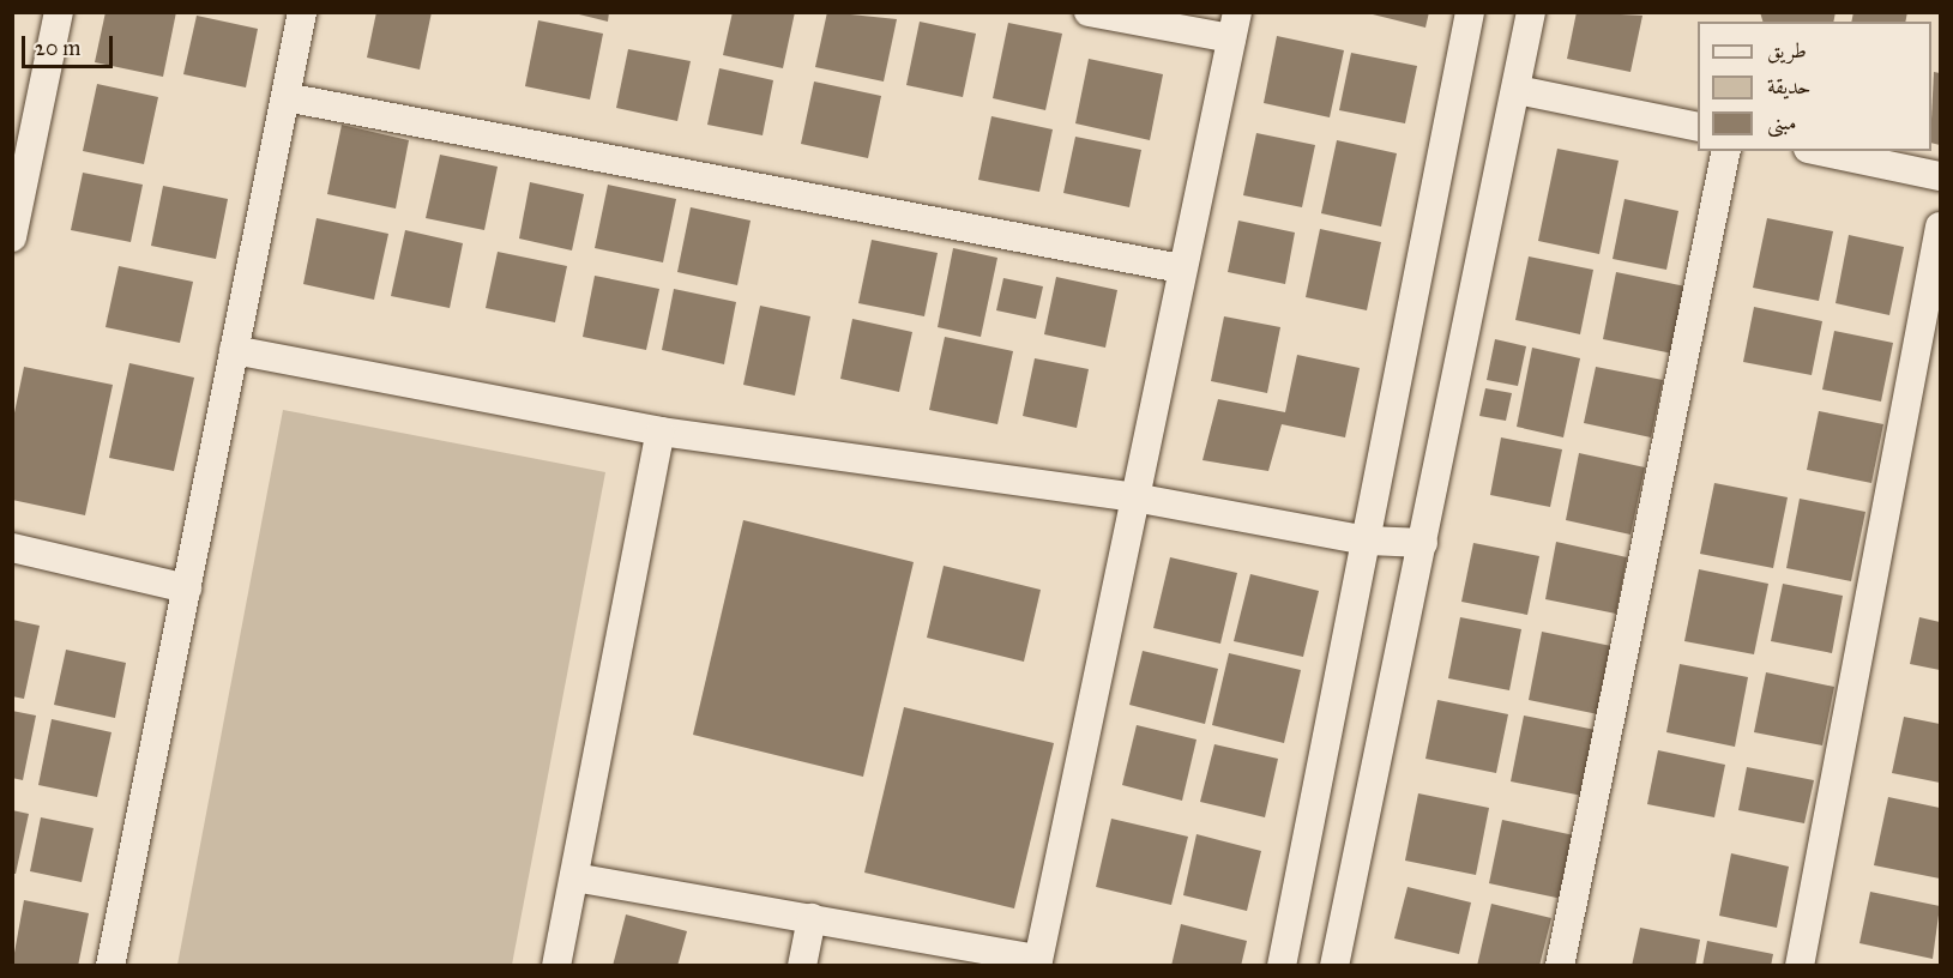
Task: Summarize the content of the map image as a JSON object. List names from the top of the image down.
{
  "legend": ["طريق", "حديقة", "مبنى"],
  "scale_bar": "20 m"
}
